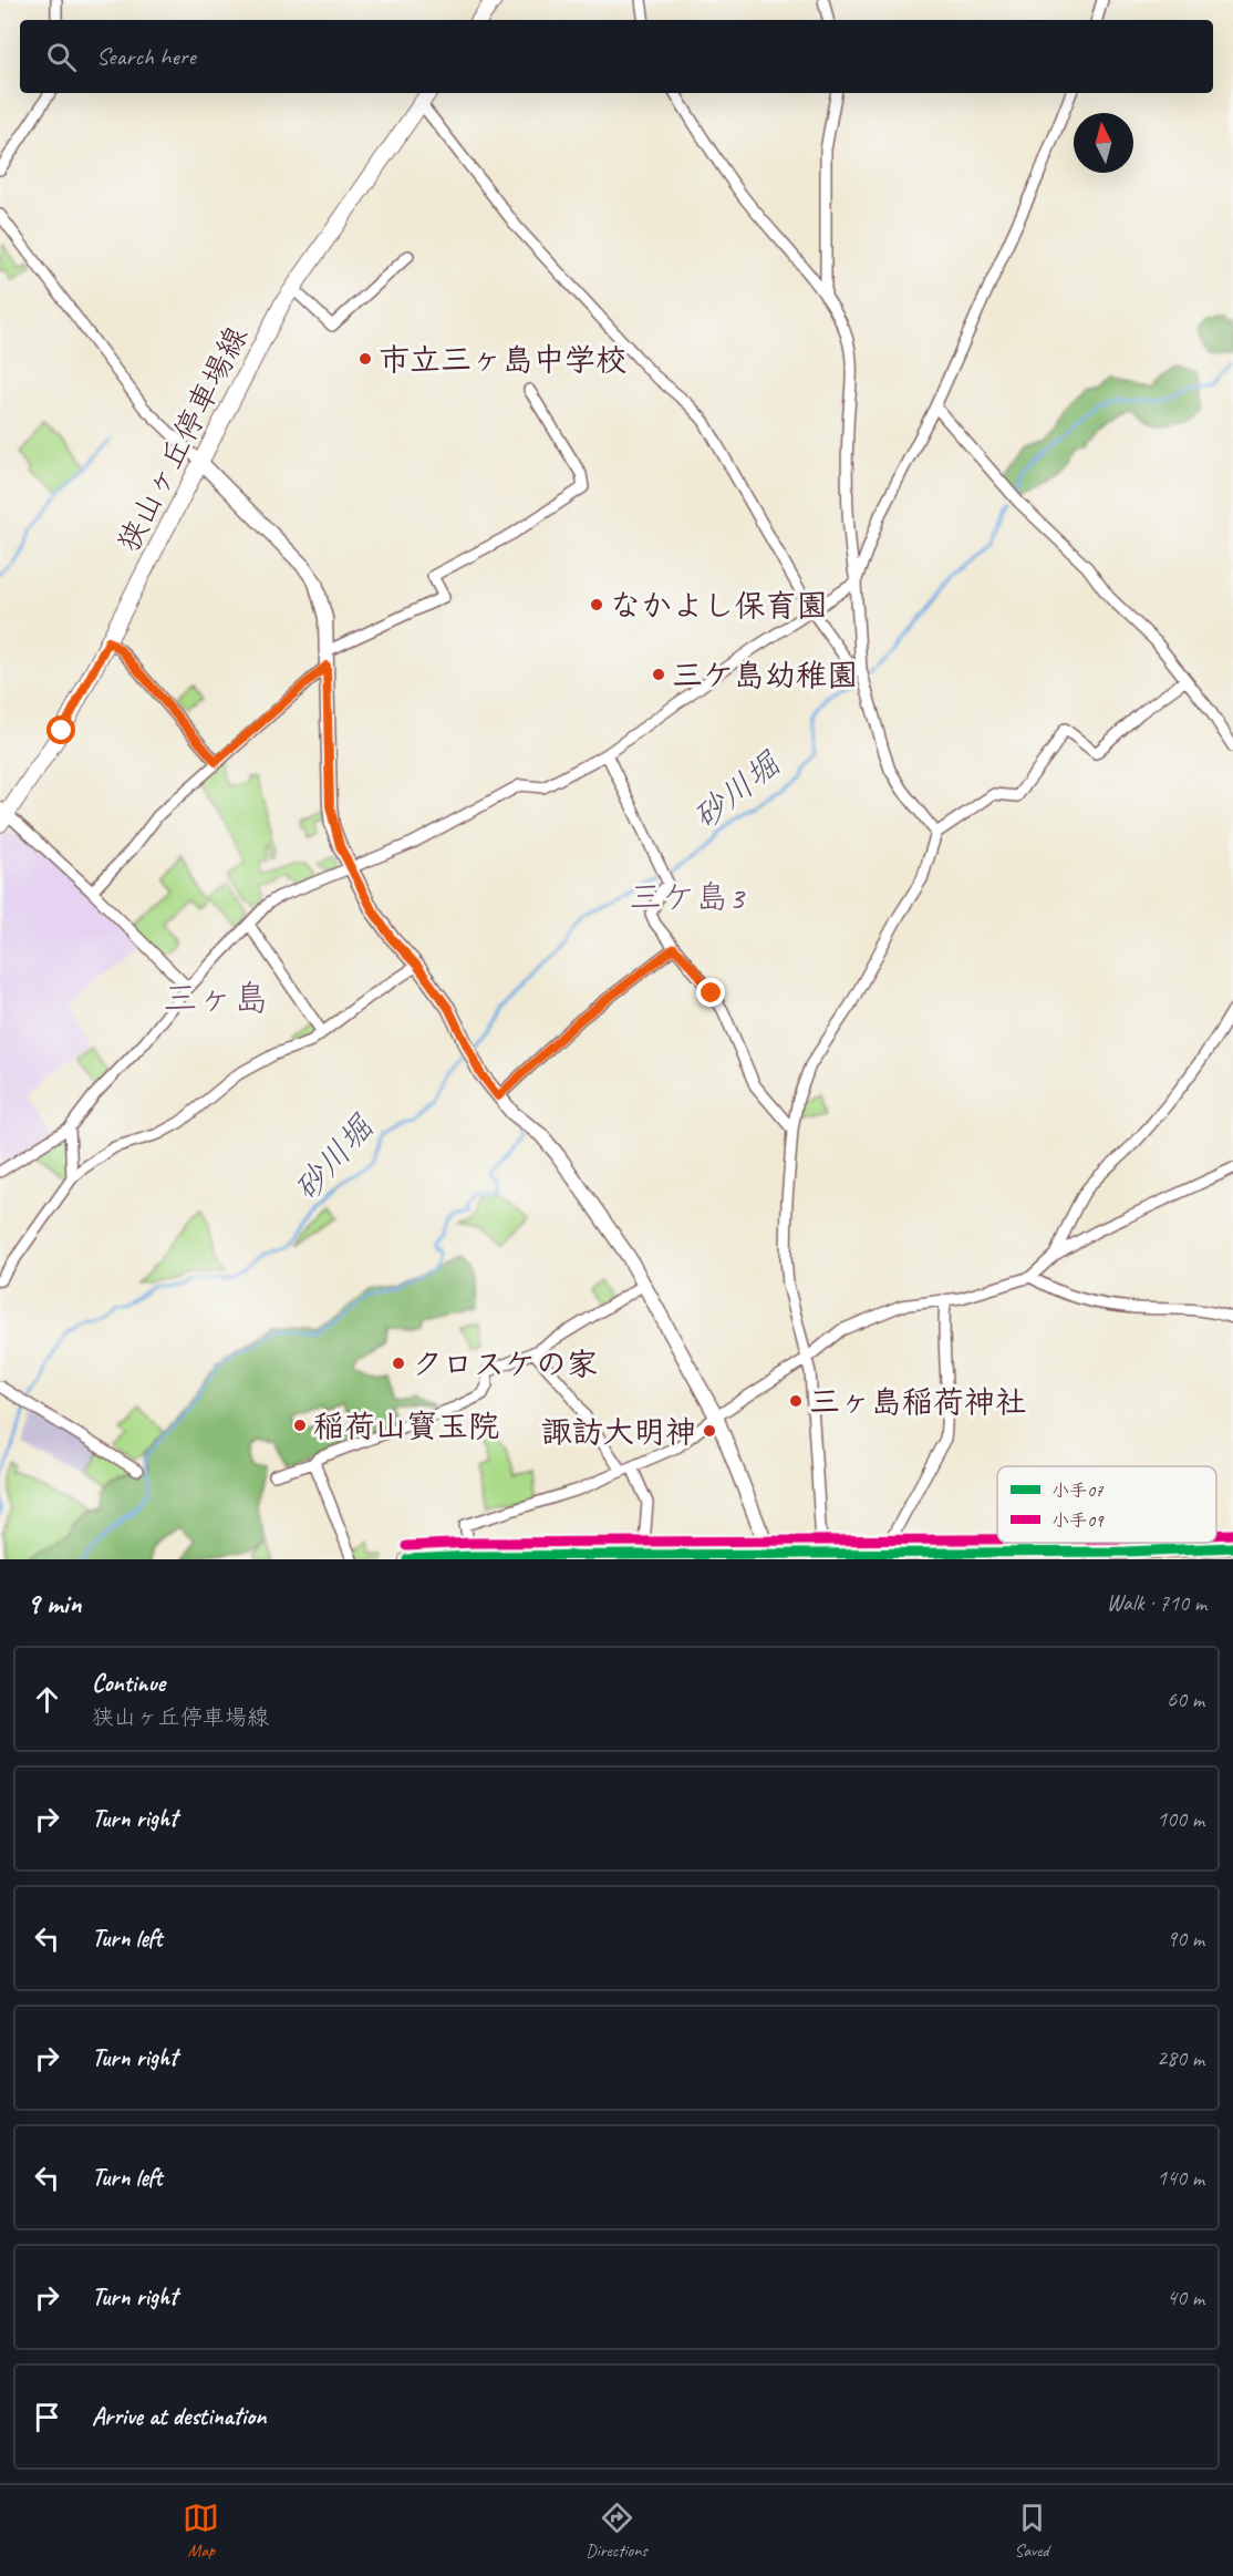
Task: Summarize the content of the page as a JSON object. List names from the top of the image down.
{
  "streets": {
    "main road": ["狭山ヶ丘停車場線"]
  },
  "districts": ["三ケ島3", "三ヶ島"],
  "water": ["砂川堀"],
  "places": [
    "市立三ヶ島中学校",
    "なかよし保育園",
    "三ケ島幼稚園",
    "クロスケの家",
    "三ヶ島稲荷神社",
    "稲荷山寳玉院",
    "諏訪大明神"
  ],
  "lines": ["transit line 小手09", "transit line 小手07"],
  "legend": ["小手07", "小手09"],
  "north": "top",
  "page": {
    "search": "Search here",
    "heading": ["9 min", "Walk · 710 m"],
    "list": [
      ["Continue", "狭山ヶ丘停車場線", "60 m"],
      ["Turn right", "100 m"],
      ["Turn left", "90 m"],
      ["Turn right", "280 m"],
      ["Turn left", "140 m"],
      ["Turn right", "40 m"],
      "Arrive at destination"
    ],
    "nav": ["Map", "Directions", "Saved"]
  }
}
